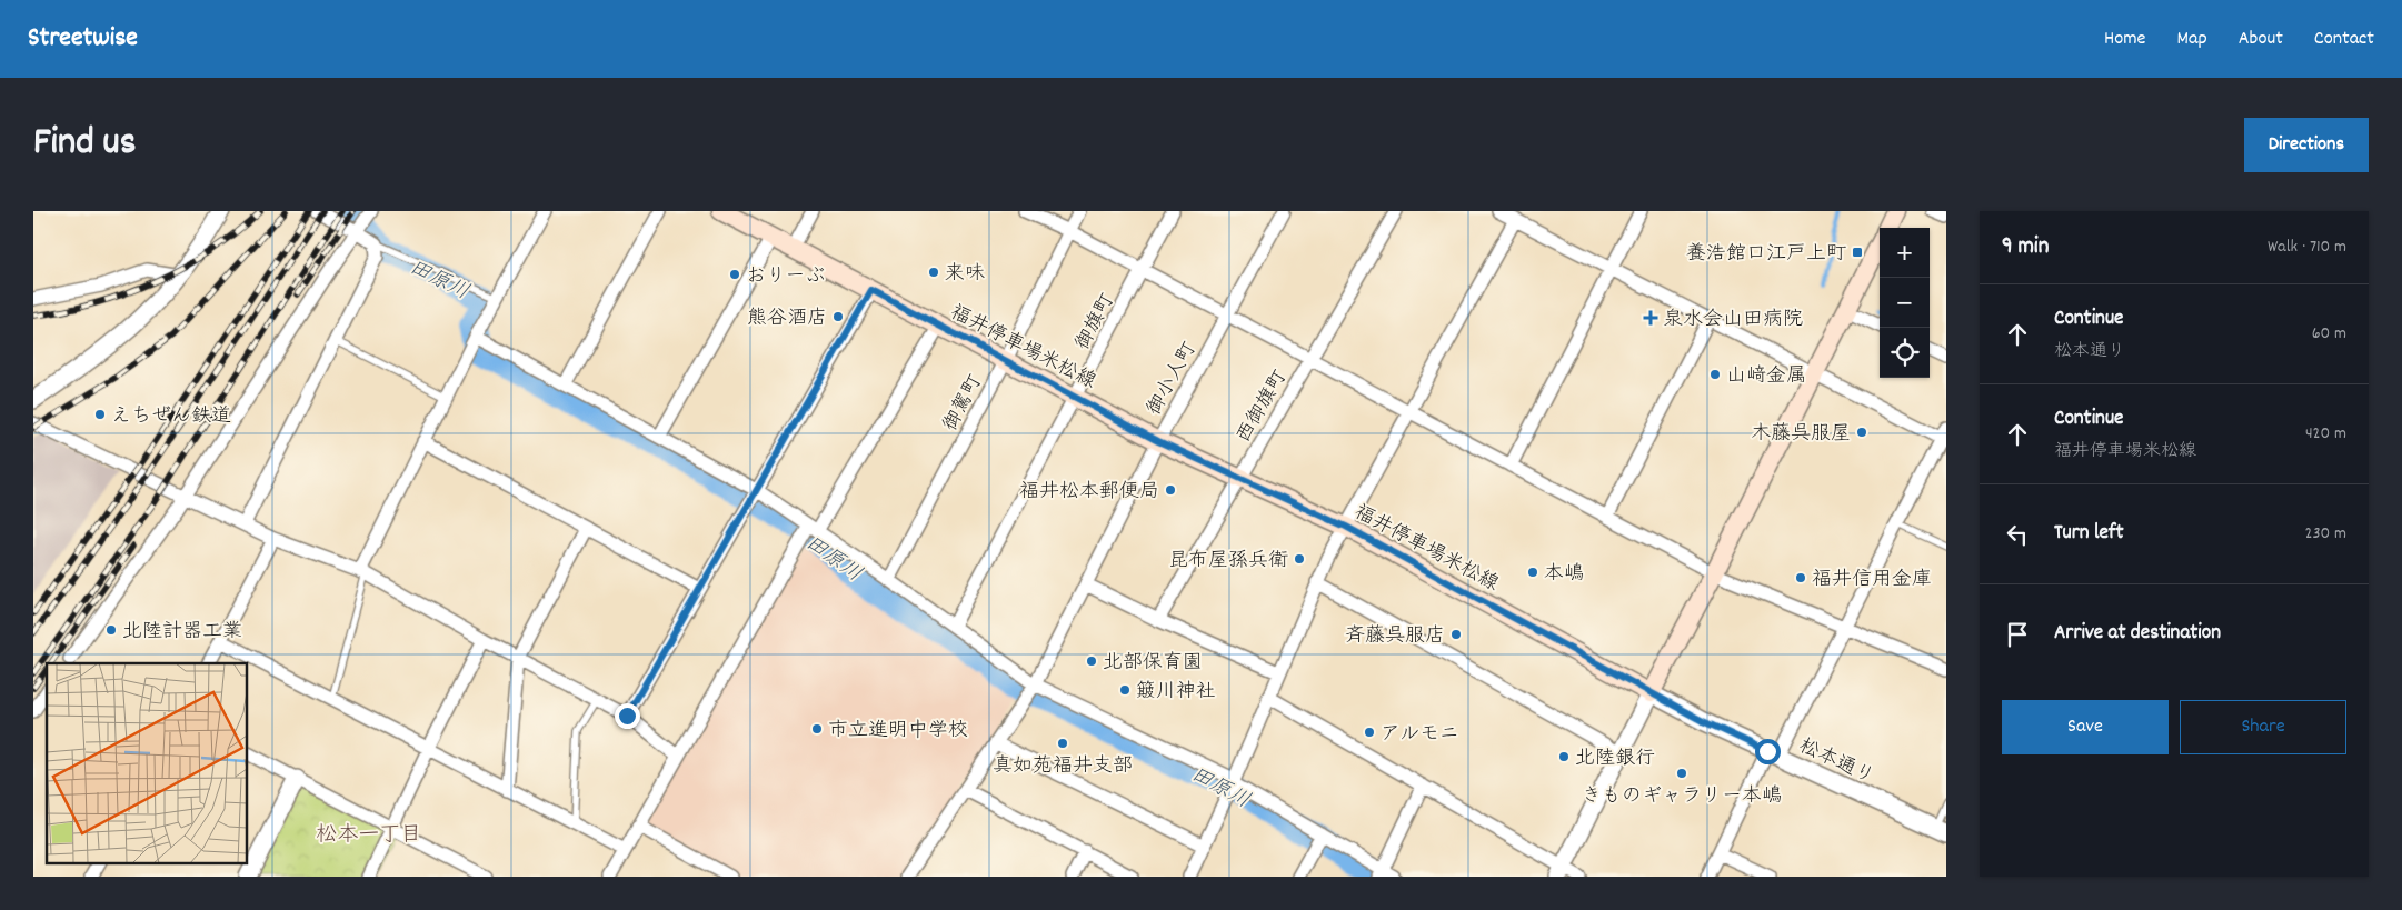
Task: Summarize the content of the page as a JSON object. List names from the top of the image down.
{
  "streets": {
    "main road": ["福井停車場米松線"],
    "street": [
      "御旗町",
      "御小人町",
      "御駕町",
      "西御旗町",
      "松本通り"
    ]
  },
  "crossings": [
    ["御旗町", "福井停車場米松線"],
    ["福井停車場米松線", "御小人町"],
    ["福井停車場米松線", "御駕町"],
    ["福井停車場米松線", "西御旗町"],
    ["福井停車場米松線", "松本通り"]
  ],
  "districts": ["松本一丁目"],
  "water": ["田原川"],
  "places": {
    "transit": ["養浩館口江戸上町"],
    "other": [
      "来味",
      "おりーぶ",
      "熊谷酒店",
      "山﨑金属",
      "えちぜん鉄道",
      "木藤呉服屋",
      "福井松本郵便局",
      "昆布屋孫兵衛",
      "本嶋",
      "福井信用金庫",
      "北陸計器工業",
      "斉藤呉服店",
      "北部保育園",
      "簸川神社",
      "市立進明中学校",
      "アルモニ",
      "真如苑福井支部",
      "北陸銀行",
      "きものギャラリー本嶋"
    ],
    "health": ["泉水会山田病院"]
  },
  "page": {
    "header": "Streetwise",
    "nav": [
      "Home",
      "Map",
      "About",
      "Contact"
    ],
    "title": "Find us",
    "buttons": [
      "Directions",
      ["Save", "Share"]
    ],
    "heading": ["9 min", "Walk · 710 m"],
    "map_buttons": ["+", "−"],
    "list": [
      ["Continue", "松本通り", "60 m"],
      ["Continue", "福井停車場米松線", "420 m"],
      ["Turn left", "230 m"],
      "Arrive at destination"
    ]
  }
}
